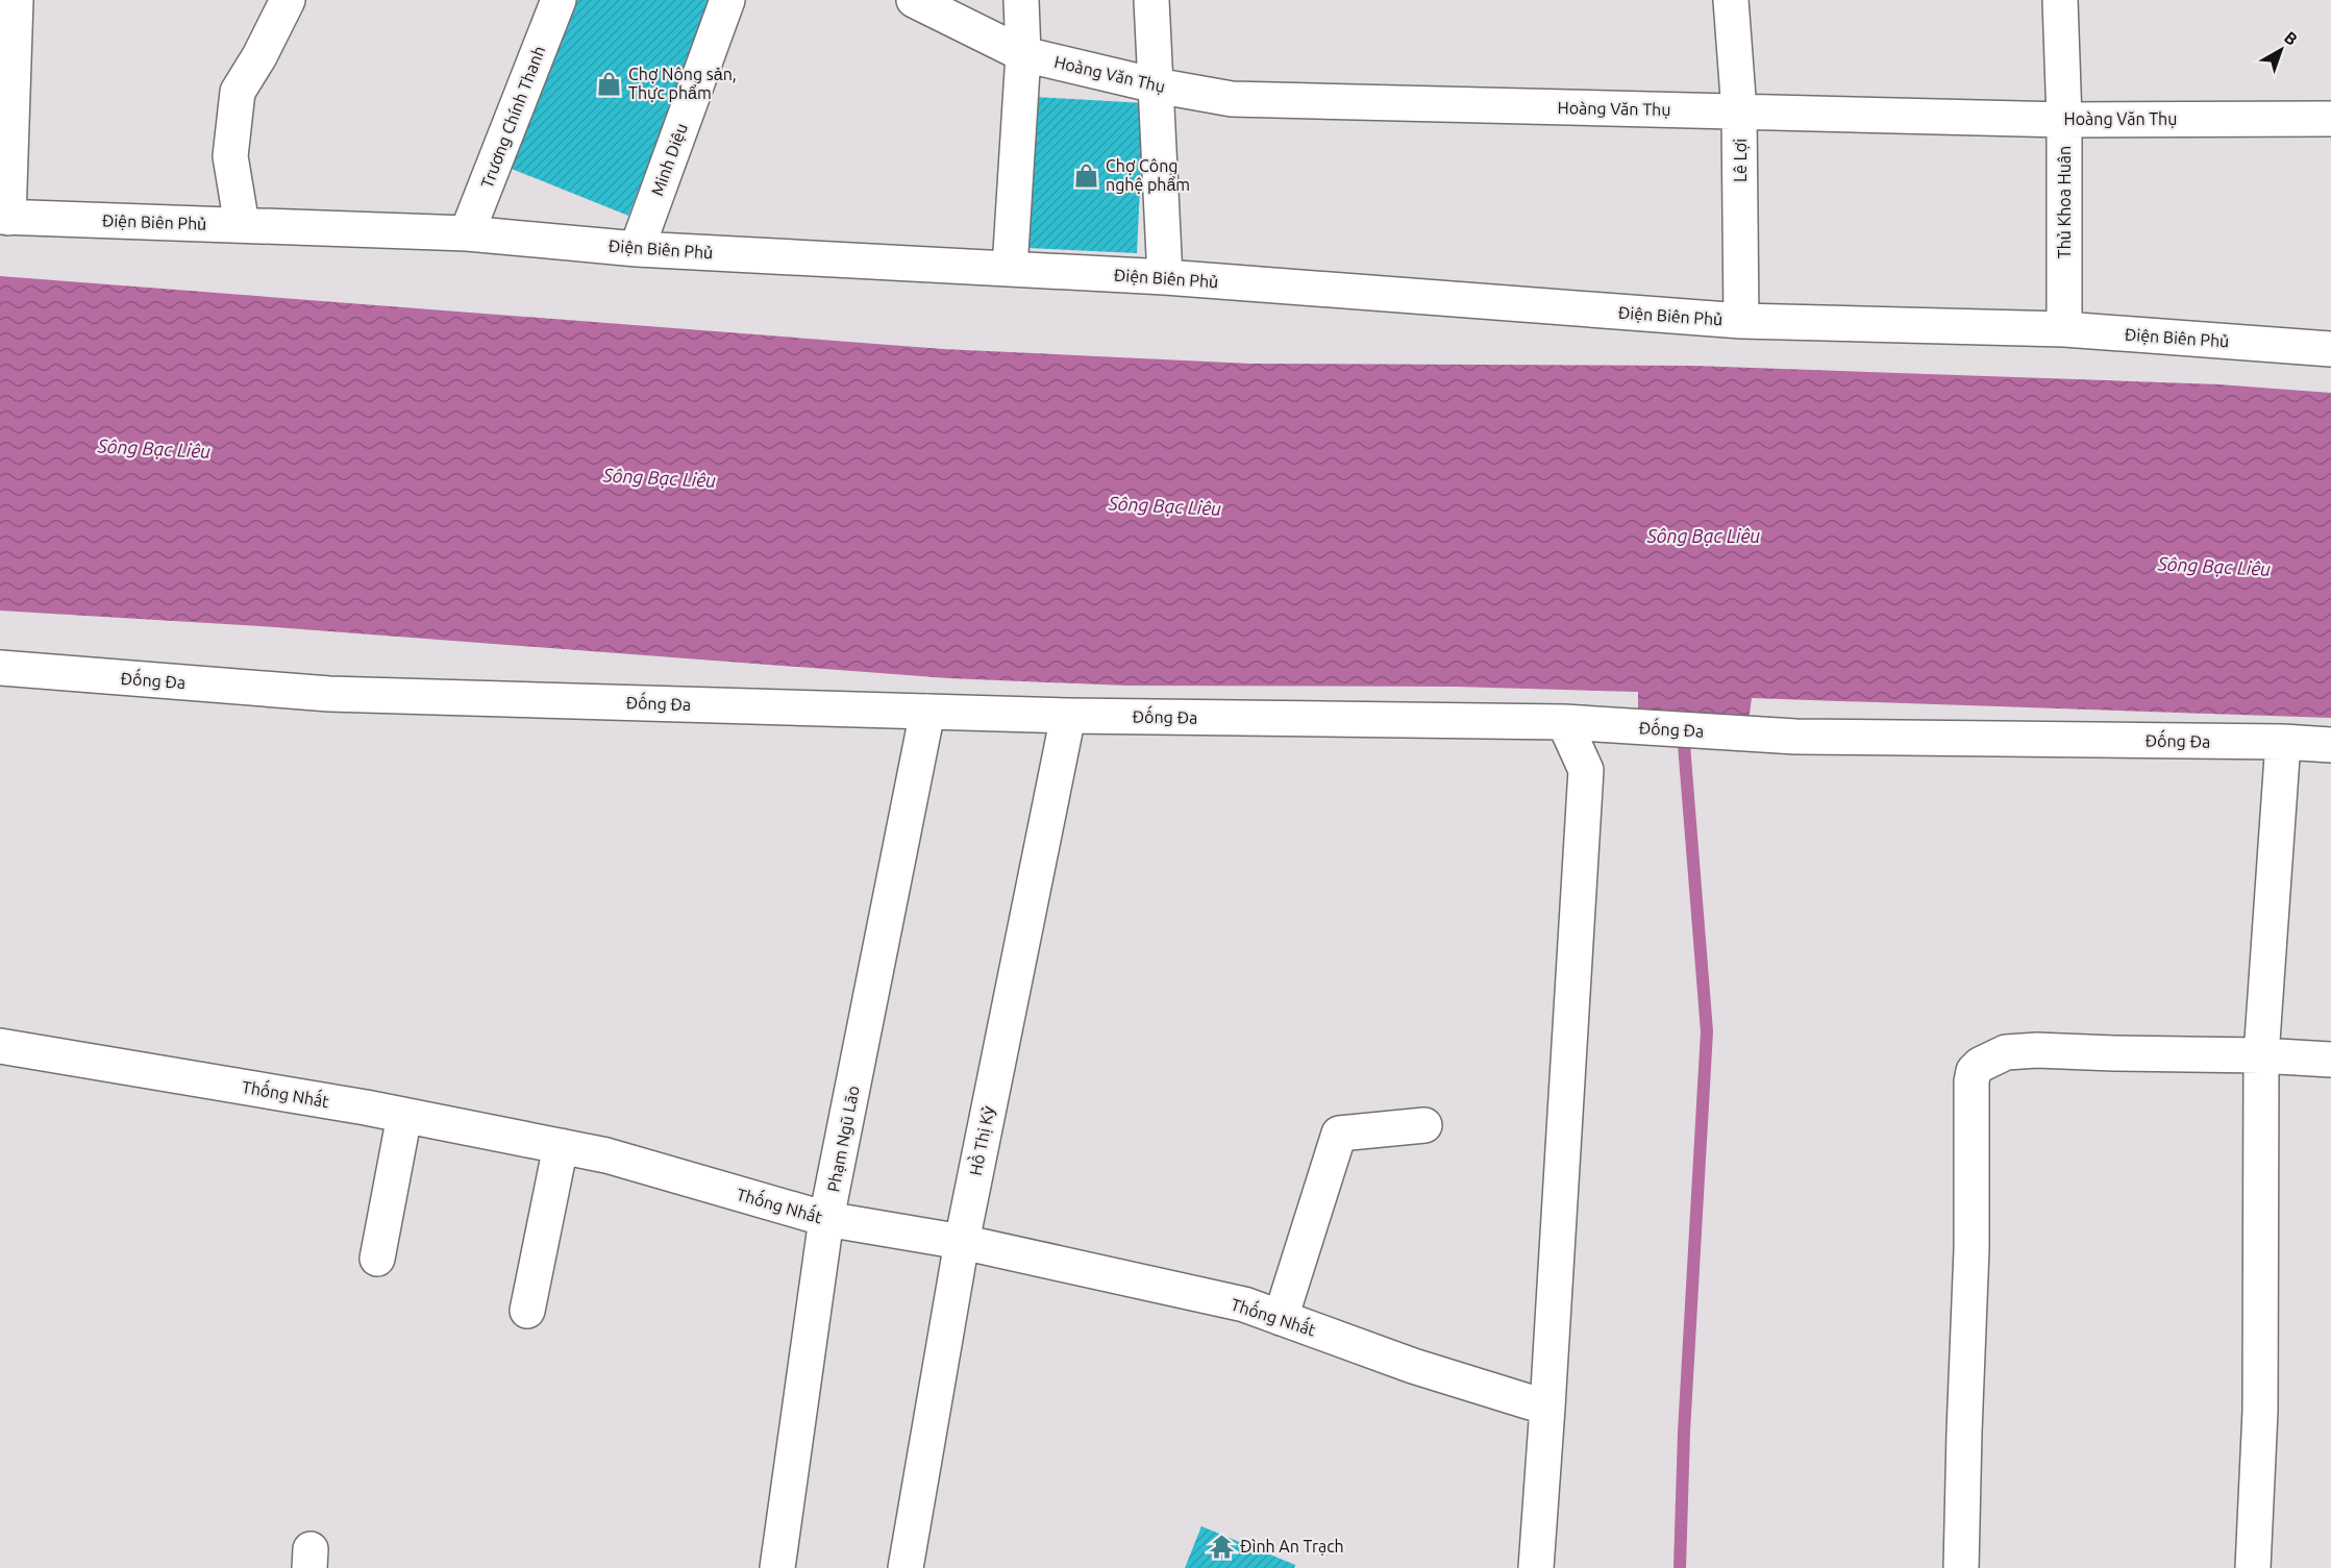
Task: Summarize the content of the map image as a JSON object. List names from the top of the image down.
{
  "streets": {
    "street": [
      "Hoàng Văn Thụ",
      "Trương Chính Thanh",
      "Minh Diệu",
      "Lê Lợi",
      "Thủ Khoa Huân",
      "Điện Biên Phủ",
      "Đống Đa",
      "Thống Nhất",
      "Phạm Ngũ Lão",
      "Hồ Thị Kỷ"
    ]
  },
  "crossings": [
    ["Hoàng Văn Thụ", "Lê Lợi"],
    ["Hoàng Văn Thụ", "Thủ Khoa Huân"],
    ["Trương Chính Thanh", "Điện Biên Phủ"],
    ["Minh Diệu", "Điện Biên Phủ"],
    ["Lê Lợi", "Điện Biên Phủ"],
    ["Thủ Khoa Huân", "Điện Biên Phủ"],
    ["Đống Đa", "Phạm Ngũ Lão"],
    ["Đống Đa", "Hồ Thị Kỷ"],
    ["Thống Nhất", "Phạm Ngũ Lão"],
    ["Thống Nhất", "Hồ Thị Kỷ"]
  ],
  "water": ["Sông Bạc Liêu"],
  "places": {
    "shop": ["Chợ Nông sản, Thực phẩm", "Chợ Công nghệ phẩm"],
    "temple": ["Đình An Trạch"]
  },
  "north": "top right"
}
